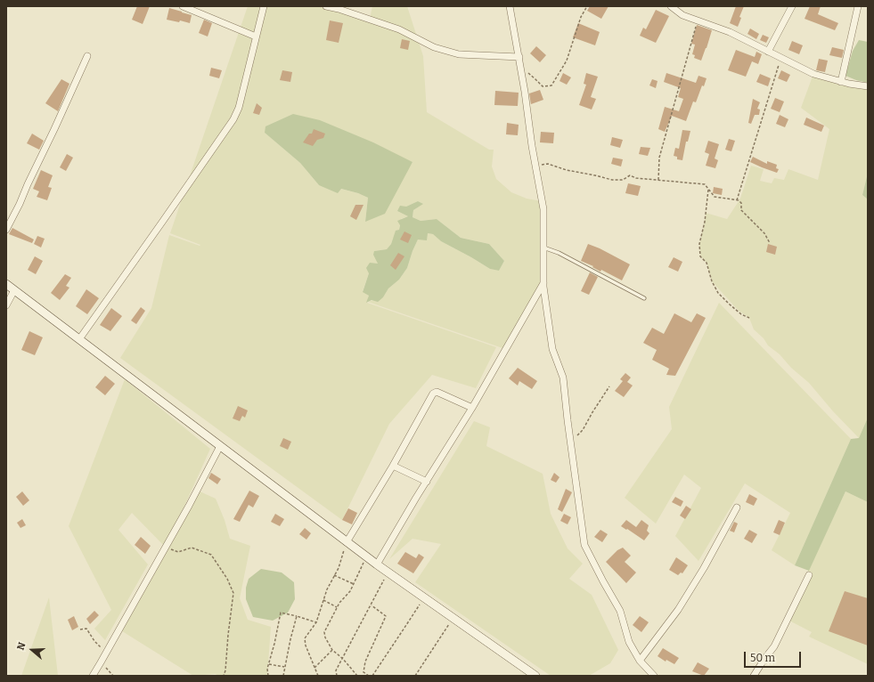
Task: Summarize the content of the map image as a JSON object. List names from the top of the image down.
{
  "scale_bar": "50 m",
  "north": "left"
}
